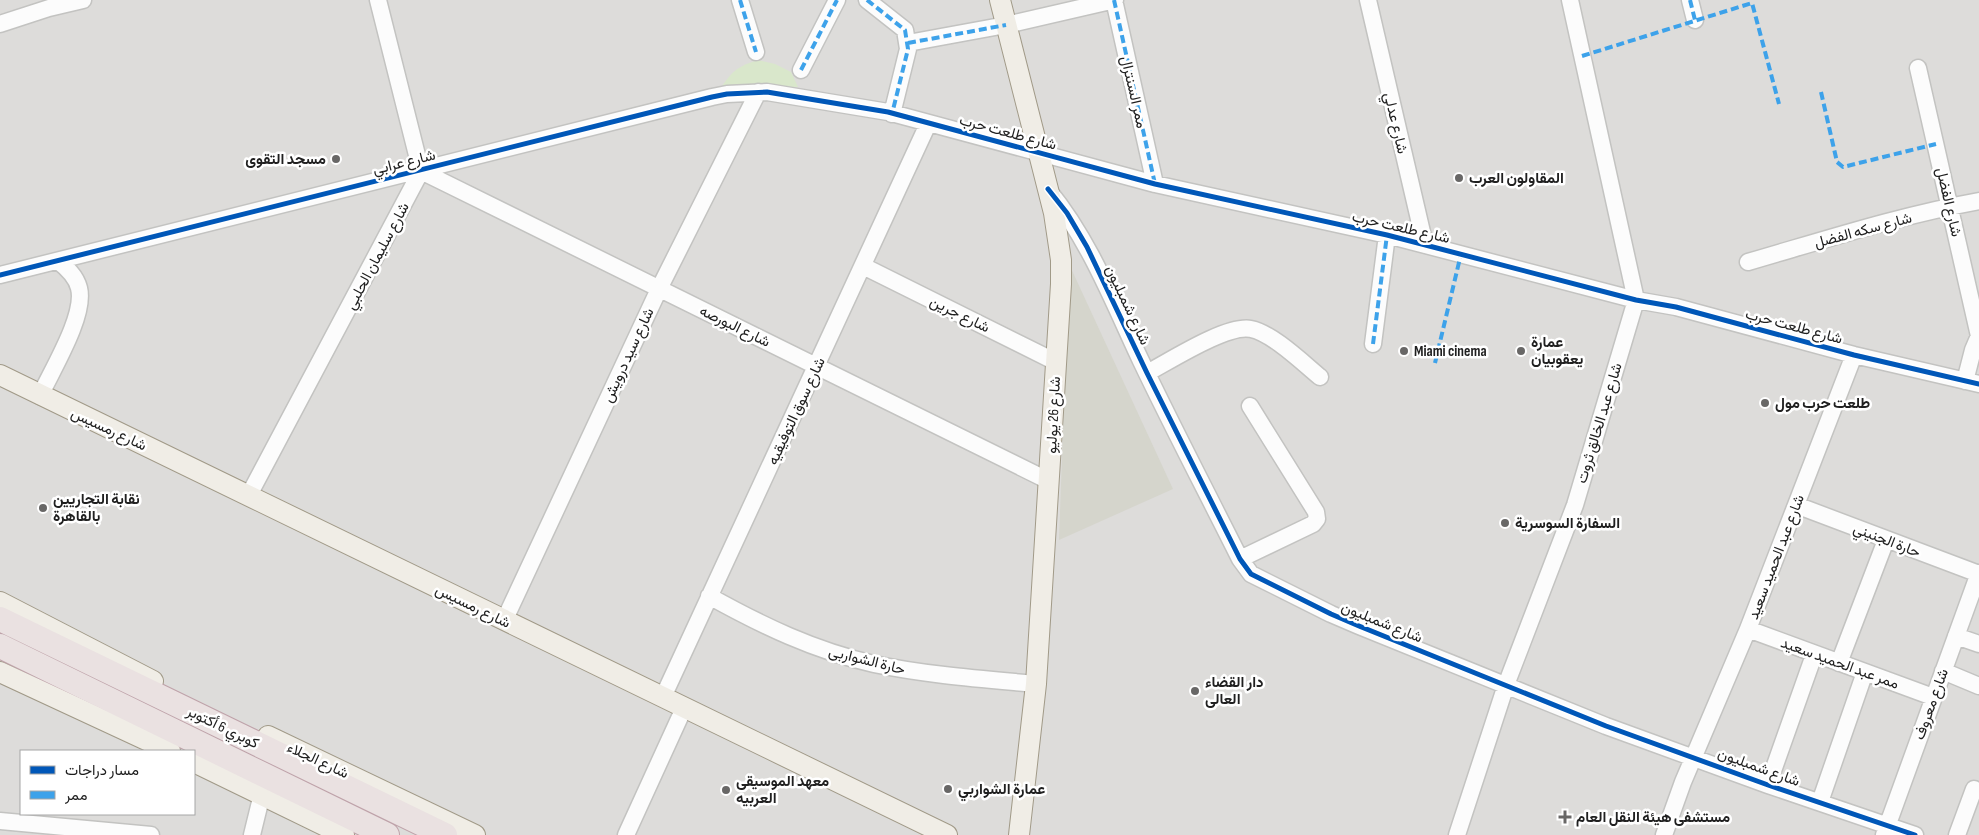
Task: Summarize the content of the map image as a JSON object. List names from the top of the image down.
{
  "streets": {
    "highway": ["كوبري 6 أكتوبر"],
    "main road": ["شارع 26 يوليو", "شارع رمسيس", "شارع الجلاء"],
    "street": [
      "ممر السنترال",
      "شارع عدلي",
      "شارع طلعت حرب",
      "شارع عرابي",
      "شارع الفضل",
      "شارع سكه الفضل",
      "شارع سليمان الحلبي",
      "شارع شمبليون",
      "شارع جرين",
      "شارع البورصه",
      "شارع سيد درويش",
      "شارع سوق التوفيقيه",
      "شارع عبد الخالق ثروت",
      "حارة الجنيني",
      "شارع عبد الحميد سعيد",
      "حارة الشواربى",
      "ممر عبد الحميد سعيد",
      "شارع معروف"
    ]
  },
  "crossings": [
    ["ممر السنترال", "شارع طلعت حرب"],
    ["شارع عدلي", "شارع طلعت حرب"],
    ["شارع طلعت حرب", "شارع عرابي"],
    ["شارع طلعت حرب", "شارع سوق التوفيقيه"],
    ["شارع طلعت حرب", "شارع 26 يوليو"],
    ["شارع طلعت حرب", "شارع عبد الخالق ثروت"],
    ["شارع طلعت حرب", "شارع عبد الحميد سعيد"],
    ["شارع عرابي", "شارع سليمان الحلبي"],
    ["شارع عرابي", "شارع البورصه"],
    ["شارع عرابي", "شارع سيد درويش"],
    ["شارع الفضل", "شارع سكه الفضل"],
    ["شارع سليمان الحلبي", "شارع البورصه"],
    ["شارع سليمان الحلبي", "شارع رمسيس"],
    ["شارع شمبليون", "شارع 26 يوليو"],
    ["شارع شمبليون", "شارع عبد الخالق ثروت"],
    ["شارع شمبليون", "شارع عبد الحميد سعيد"],
    ["شارع شمبليون", "شارع معروف"],
    ["شارع جرين", "شارع سوق التوفيقيه"],
    ["شارع جرين", "شارع 26 يوليو"],
    ["شارع البورصه", "شارع سيد درويش"],
    ["شارع البورصه", "شارع سوق التوفيقيه"],
    ["شارع البورصه", "شارع 26 يوليو"],
    ["شارع سيد درويش", "شارع رمسيس"],
    ["شارع سوق التوفيقيه", "شارع رمسيس"],
    ["شارع سوق التوفيقيه", "حارة الشواربى"],
    ["شارع 26 يوليو", "حارة الشواربى"],
    ["حارة الجنيني", "شارع عبد الحميد سعيد"],
    ["حارة الجنيني", "شارع معروف"],
    ["شارع عبد الحميد سعيد", "ممر عبد الحميد سعيد"],
    ["ممر عبد الحميد سعيد", "شارع معروف"]
  ],
  "places": {
    "other": [
      "مسجد التقوى",
      "المقاولون العرب",
      "Miami cinema",
      "عمارة يعقوبيان",
      "طلعت حرب مول",
      "نقابة التجاريين بالقاهرة",
      "السفارة السوسرية",
      "دار القضاء العالى",
      "عمارة الشواربي",
      "معهد الموسيقى العربيه"
    ],
    "health": ["مستشفى هيئة النقل العام"]
  },
  "legend": ["مسار دراجات", "ممر"]
}
